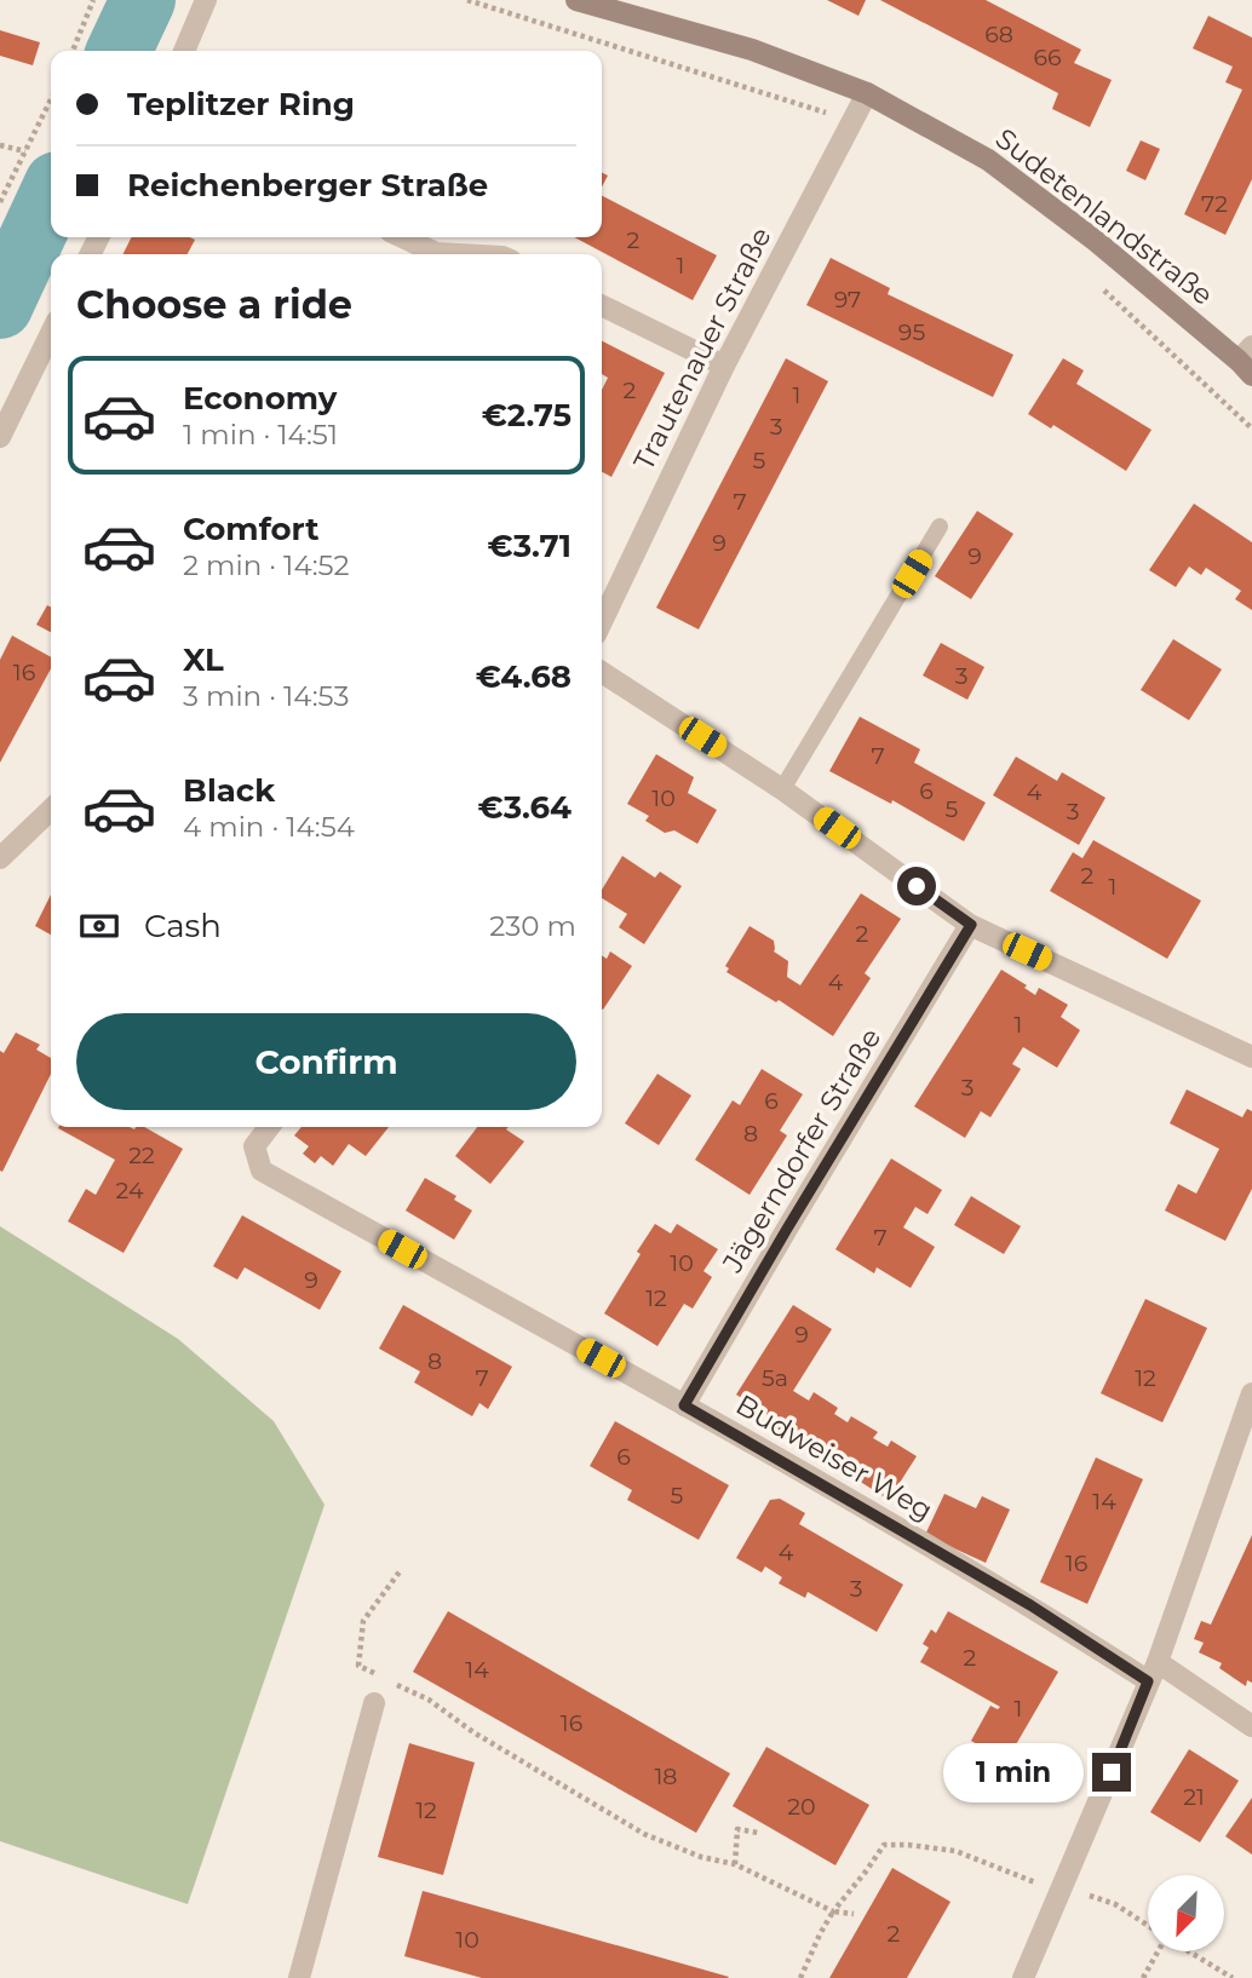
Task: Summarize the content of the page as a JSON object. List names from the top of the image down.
{
  "streets": {
    "street": [
      "Sudetenlandstraße",
      "Trautenauer Straße",
      "Jägerndorfer Straße",
      "Budweiser Weg"
    ]
  },
  "crossings": [
    ["Sudetenlandstraße", "Trautenauer Straße"],
    ["Jägerndorfer Straße", "Budweiser Weg"]
  ],
  "house_numbers": [
    "68",
    "66",
    "72",
    "2",
    "1",
    "97",
    "95",
    "2",
    "1",
    "3",
    "5",
    "7",
    "9",
    "9",
    "16",
    "3",
    "7",
    "6",
    "4",
    "10",
    "5",
    "3",
    "2",
    "1",
    "2",
    "4",
    "1",
    "3",
    "6",
    "8",
    "22",
    "24",
    "7",
    "10",
    "9",
    "12",
    "9",
    "8",
    "7",
    "5a",
    "12",
    "6",
    "5",
    "14",
    "4",
    "16",
    "3",
    "2",
    "14",
    "1",
    "16",
    "18",
    "21",
    "20",
    "12",
    "2",
    "10"
  ],
  "north": "bottom left",
  "page": {
    "banner": ["Teplitzer Ring", "Reichenberger Straße"],
    "heading": "Choose a ride",
    "list": [
      {
        "name": "Economy",
        "note": "1 min · 14:51",
        "value": "€2.75"
      },
      {
        "name": "Comfort",
        "note": "2 min · 14:52",
        "value": "€3.71"
      },
      {
        "name": "XL",
        "note": "3 min · 14:53",
        "value": "€4.68"
      },
      {
        "name": "Black",
        "note": "4 min · 14:54",
        "value": "€3.64"
      }
    ],
    "pay": ["Cash", "230 m"],
    "buttons": "Confirm",
    "bubble": "1 min"
  }
}
